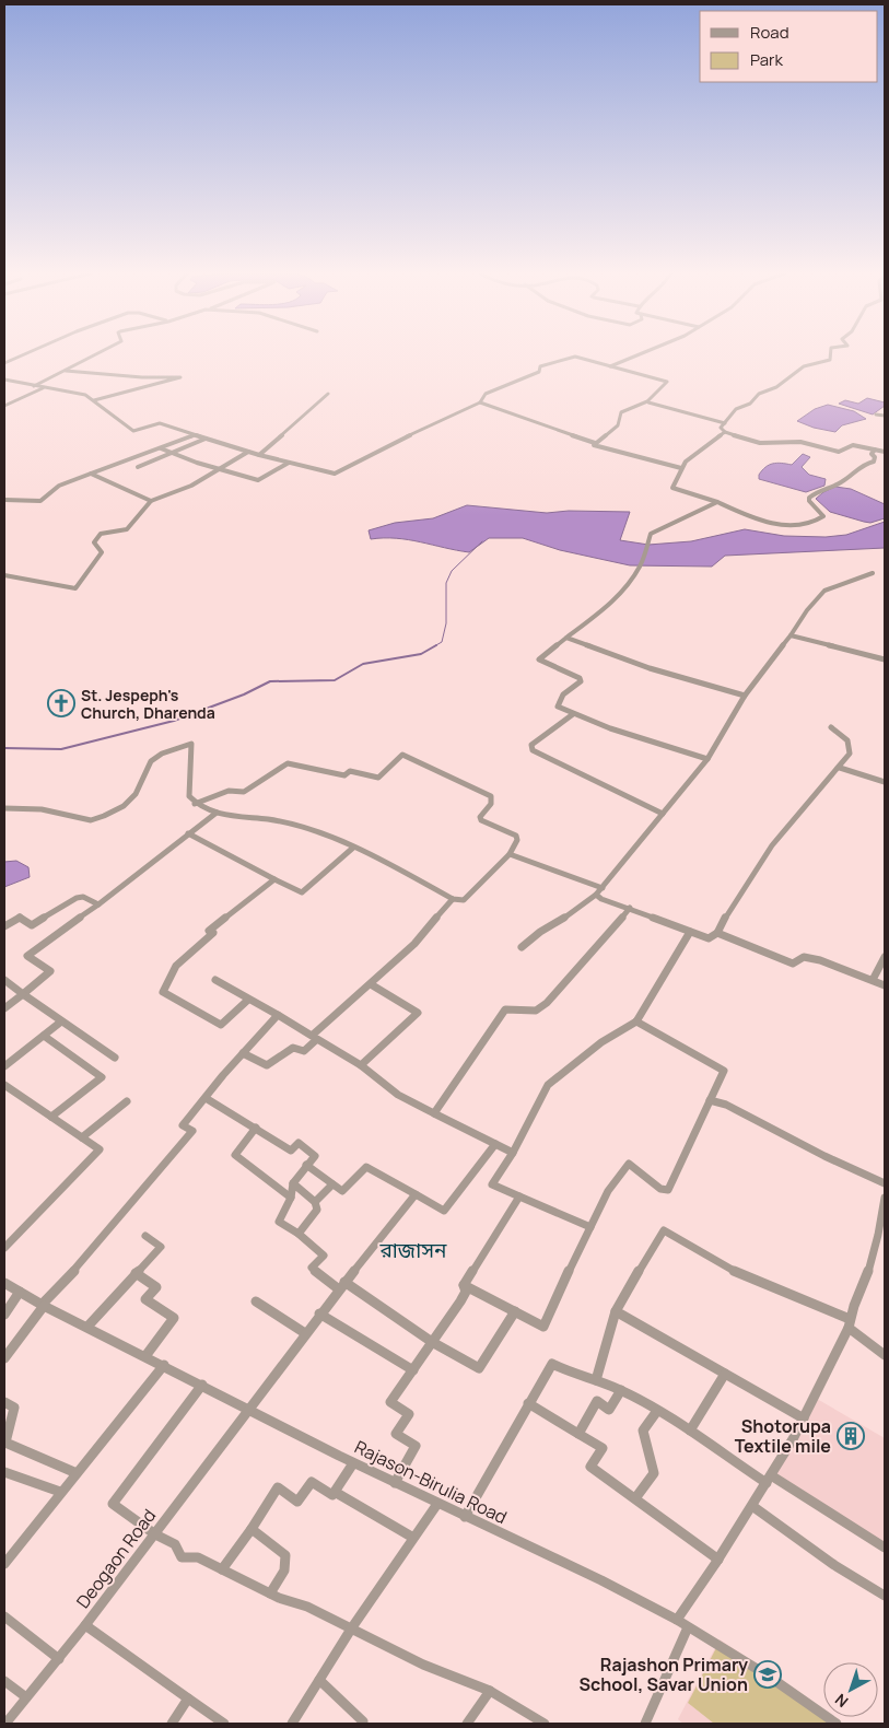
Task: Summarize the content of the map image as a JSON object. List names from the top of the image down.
{
  "streets": {
    "street": ["Rajason-Birulia Road", "Deogaon Road"]
  },
  "crossings": [
    ["Rajason-Birulia Road", "Deogaon Road"]
  ],
  "districts": ["রাজাসন"],
  "places": {
    "church": ["St. Jespeph's Church, Dharenda"],
    "building": ["Shotorupa Textile mile"],
    "school or university": ["Rajashon Primary School, Savar Union"]
  },
  "legend": ["Road", "Park"],
  "north": "bottom left"
}
